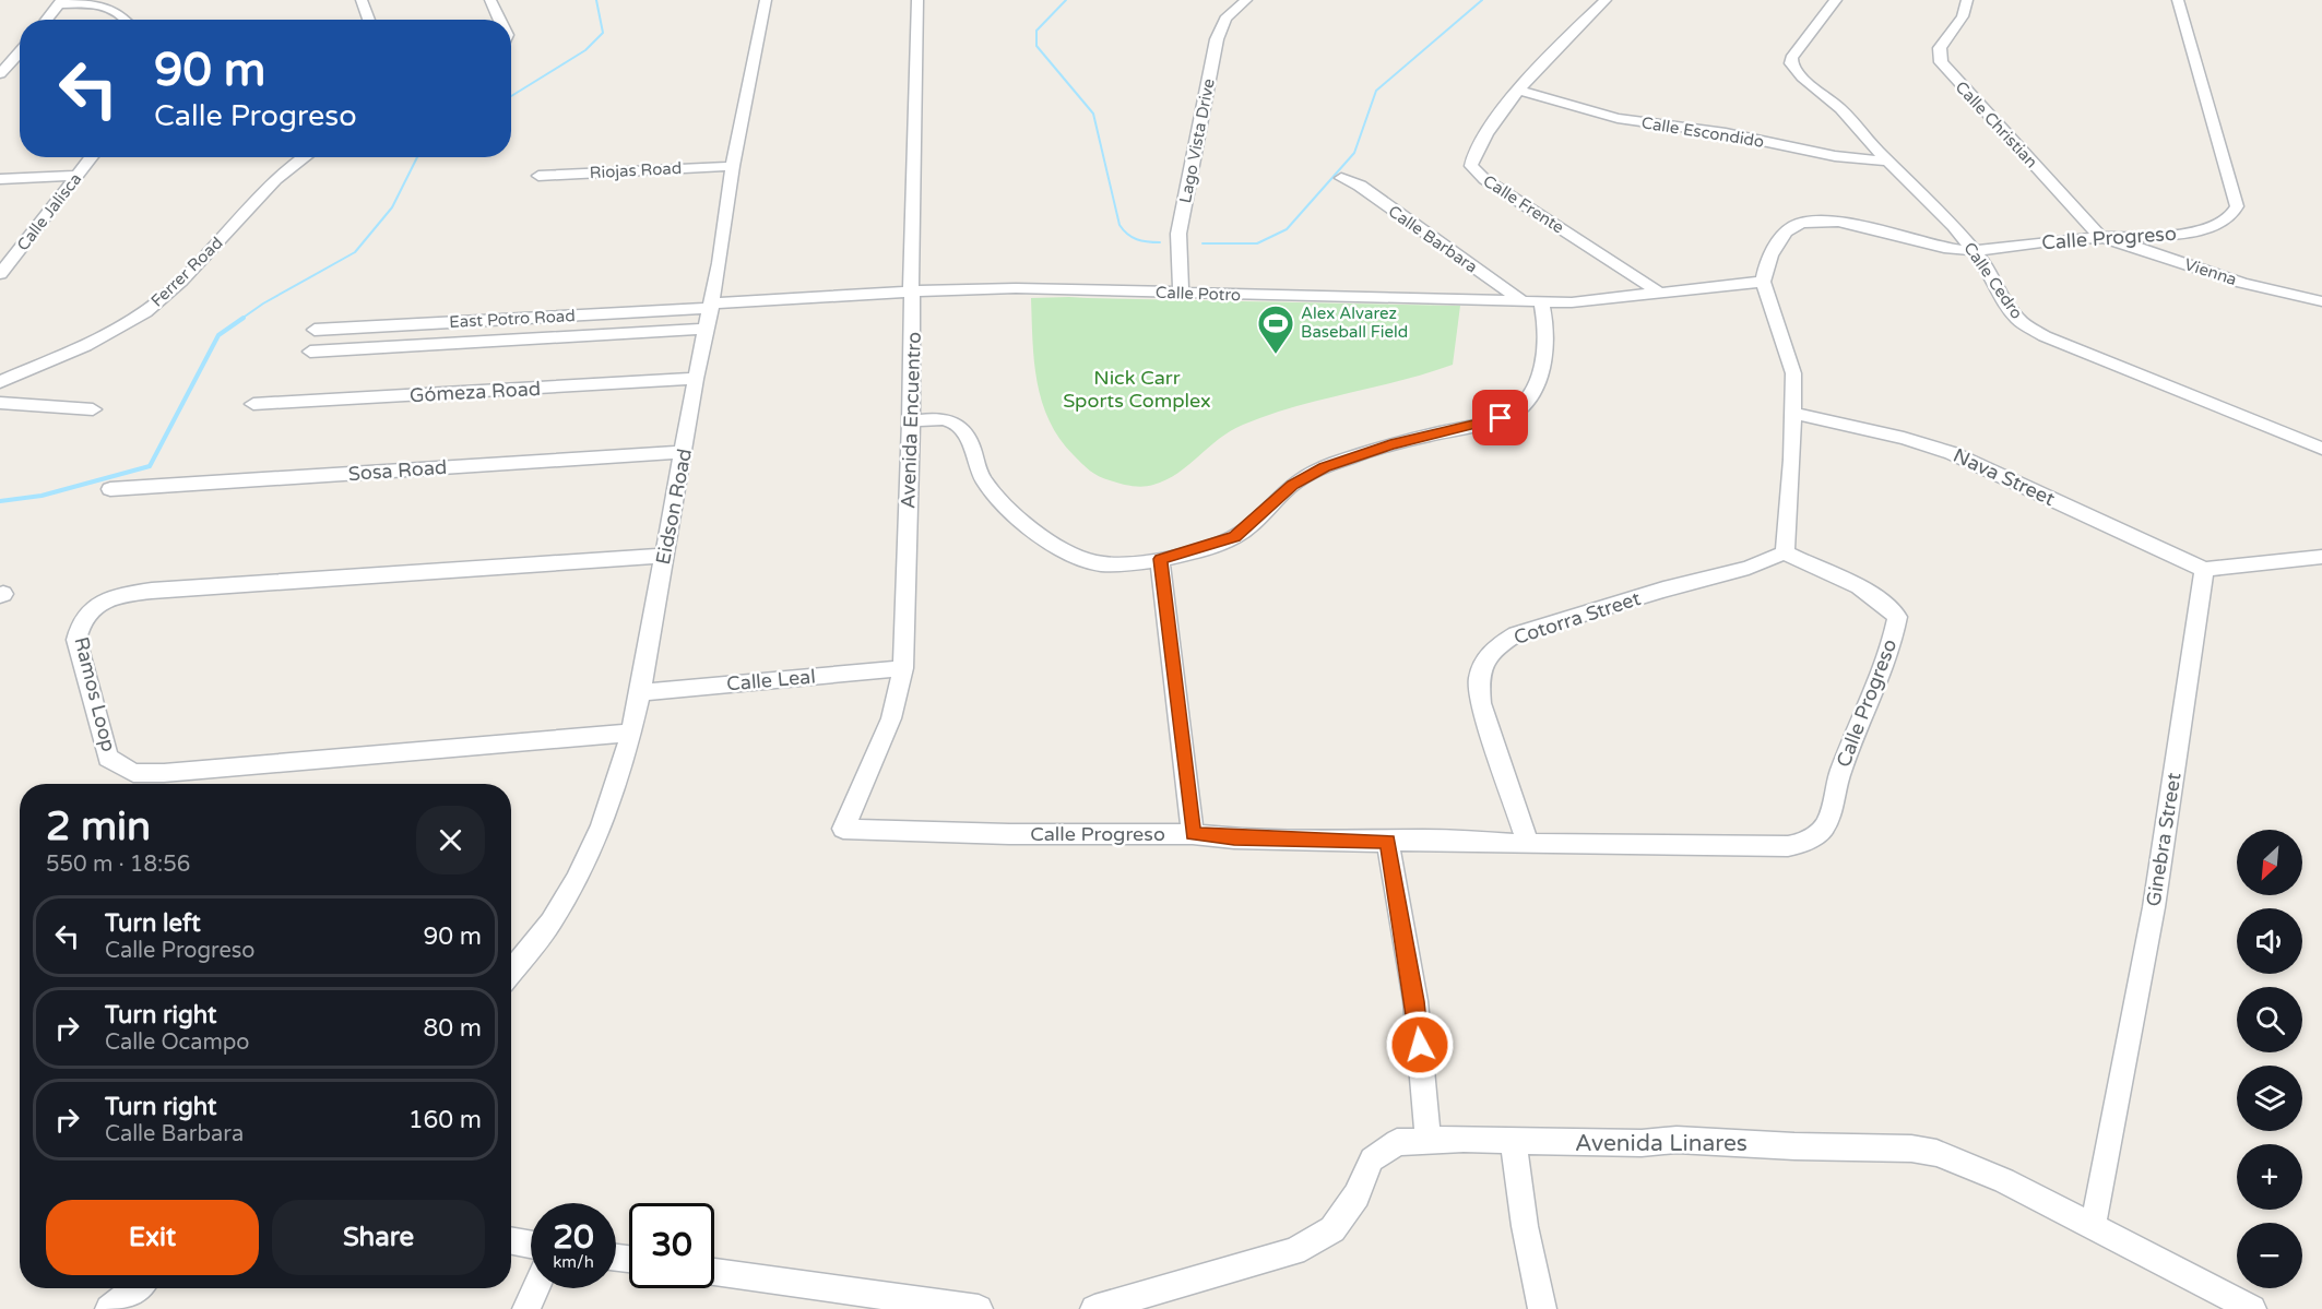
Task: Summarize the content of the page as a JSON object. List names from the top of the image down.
{
  "streets": {
    "street": [
      "Calle Christian",
      "Calle Escondido",
      "Lago Vista Drive",
      "Riojas Road",
      "Calle Frente",
      "Calle Jalisca",
      "Calle Progreso",
      "Calle Barbara",
      "Ferrer Road",
      "Vienna",
      "Calle Cedro",
      "Calle Potro",
      "East Potro Road",
      "Gómeza Road",
      "Avenida Encuentro",
      "Sosa Road",
      "Nava Street",
      "Eidson Road",
      "Cotorra Street",
      "Calle Leal",
      "Ramos Loop",
      "Ginebra Street",
      "Avenida Linares"
    ]
  },
  "crossings": [
    ["Calle Christian", "Calle Progreso"],
    ["Calle Christian", "Vienna"],
    ["Calle Escondido", "Calle Frente"],
    ["Calle Escondido", "Calle Cedro"],
    ["Lago Vista Drive", "Calle Potro"],
    ["Riojas Road", "Eidson Road"],
    ["Calle Frente", "Calle Potro"],
    ["Calle Progreso", "Vienna"],
    ["Calle Progreso", "Calle Cedro"],
    ["Calle Progreso", "Calle Potro"],
    ["Calle Progreso", "Avenida Encuentro"],
    ["Calle Progreso", "Cotorra Street"],
    ["Calle Barbara", "Calle Potro"],
    ["Calle Potro", "East Potro Road"],
    ["Calle Potro", "Avenida Encuentro"],
    ["Calle Potro", "Eidson Road"],
    ["East Potro Road", "Eidson Road"],
    ["Gómeza Road", "Eidson Road"],
    ["Avenida Encuentro", "Calle Leal"],
    ["Sosa Road", "Eidson Road"],
    ["Nava Street", "Ginebra Street"],
    ["Eidson Road", "Calle Leal"],
    ["Eidson Road", "Ramos Loop"],
    ["Ginebra Street", "Avenida Linares"]
  ],
  "parks": ["Nick Carr Sports Complex"],
  "places": {
    "sports": ["Alex Alvarez Baseball Field"]
  },
  "north": "bottom left",
  "page": {
    "turn": ["90 m", "Calle Progreso"],
    "heading": ["2 min", "550 m · 18:56"],
    "map_buttons": ["+", "−"],
    "list": [
      {
        "name": "Turn left",
        "note": "Calle Progreso",
        "value": "90 m"
      },
      {
        "name": "Turn right",
        "note": "Calle Ocampo",
        "value": "80 m"
      },
      {
        "name": "Turn right",
        "note": "Calle Barbara",
        "value": "160 m"
      }
    ],
    "buttons": ["Exit", "Share"],
    "speed": "20 km/h",
    "limit": "30"
  }
}
